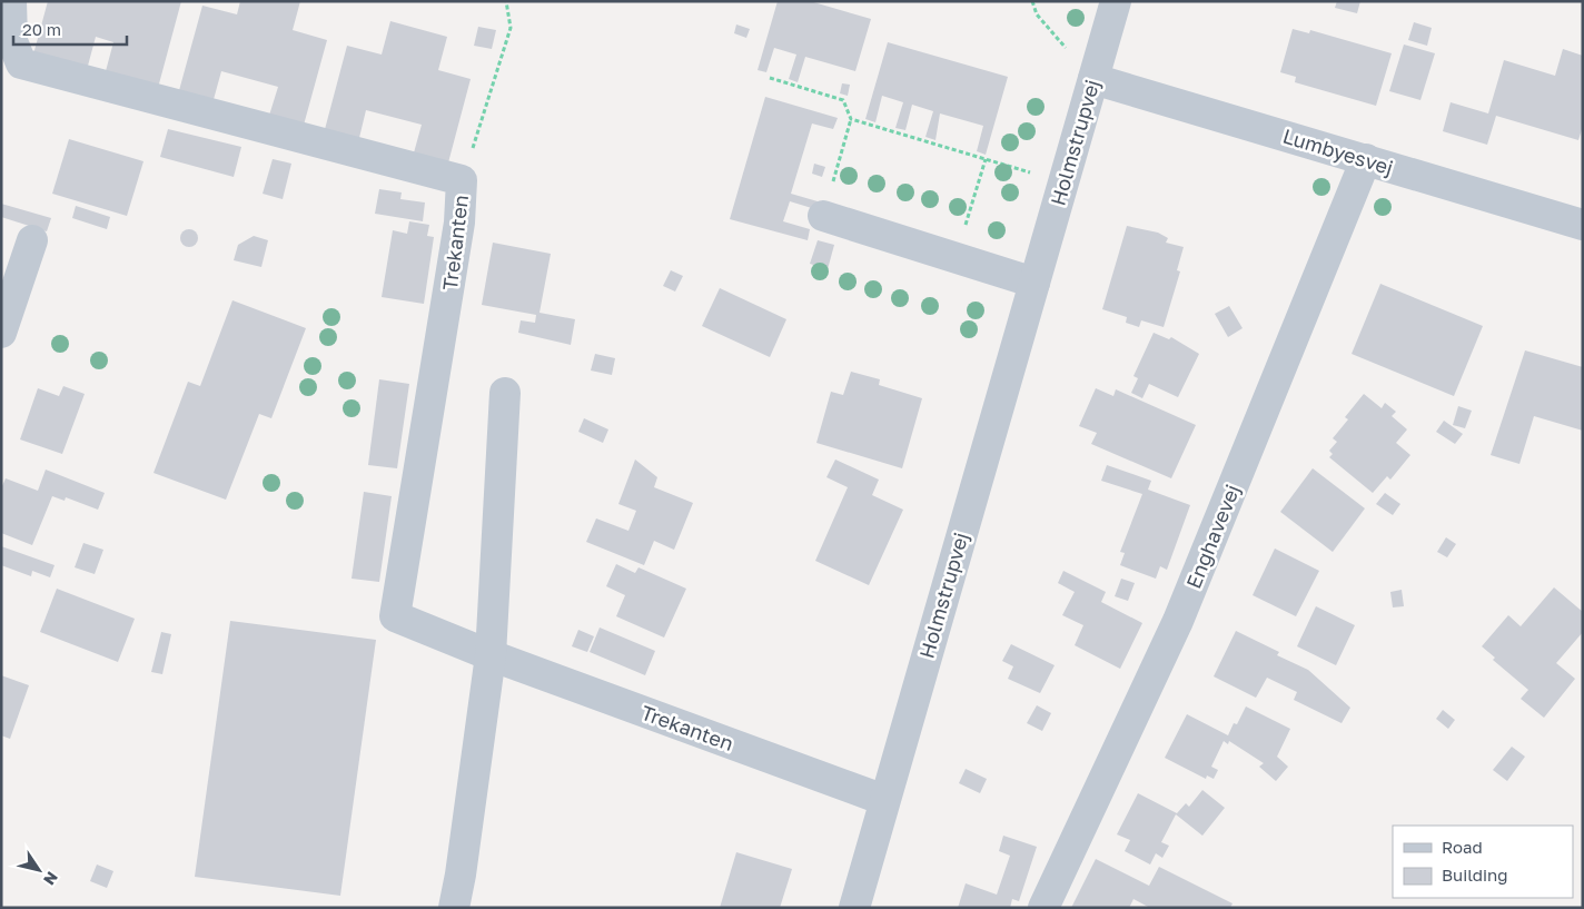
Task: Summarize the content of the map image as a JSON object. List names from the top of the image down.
{
  "streets": {
    "street": [
      "Holmstrupvej",
      "Lumbyesvej",
      "Trekanten",
      "Enghavevej"
    ]
  },
  "crossings": [
    ["Holmstrupvej", "Lumbyesvej"],
    ["Holmstrupvej", "Trekanten"],
    ["Lumbyesvej", "Enghavevej"]
  ],
  "legend": ["Road", "Building"],
  "scale_bar": "20 m",
  "north": "bottom right"
}
